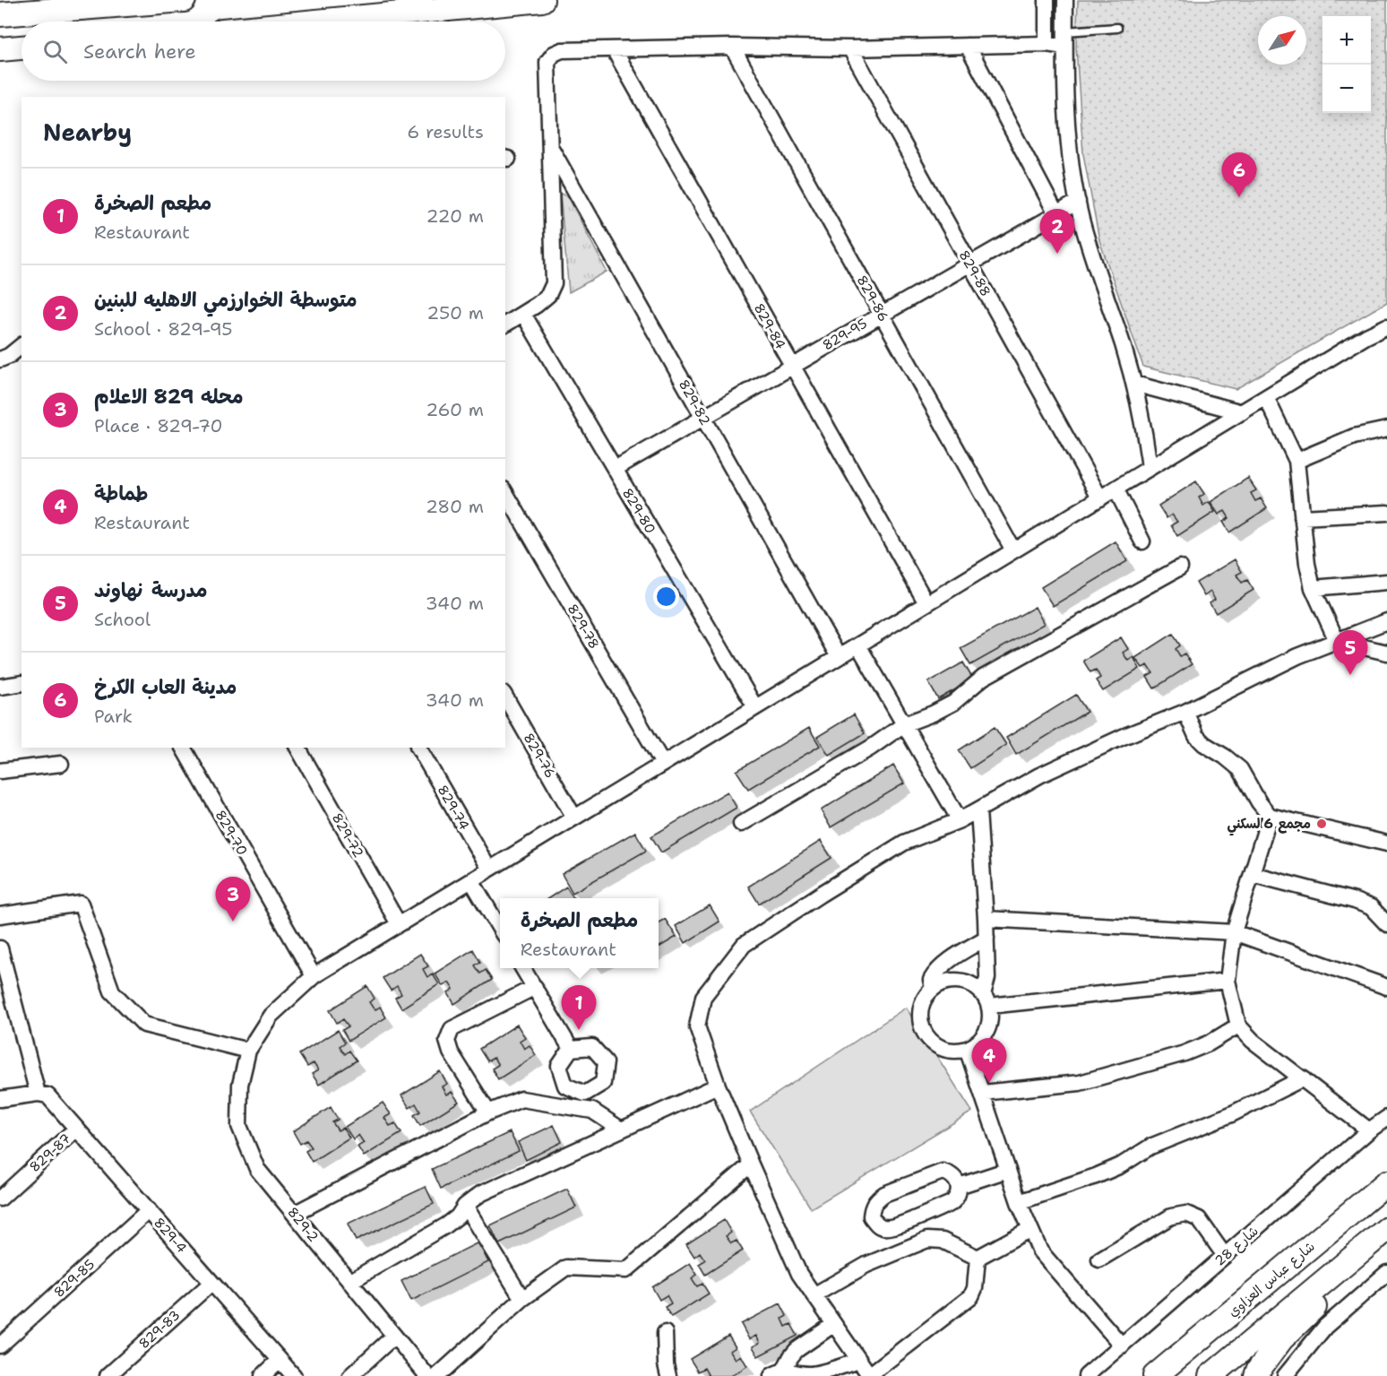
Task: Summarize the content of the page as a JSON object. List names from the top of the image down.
{
  "streets": {
    "main road": ["شارع عباس العزاوي"],
    "street": [
      "829-88",
      "829-86",
      "829-84",
      "829-95",
      "829-82",
      "829-80",
      "829-78",
      "829-76",
      "829-74",
      "829-70",
      "829-72",
      "829-87",
      "829-2",
      "829-4",
      "شارع 28",
      "829-85",
      "829-83"
    ]
  },
  "crossings": [
    ["829-88", "829-95"],
    ["829-88", "829-2"],
    ["829-86", "829-95"],
    ["829-86", "829-2"],
    ["829-84", "829-95"],
    ["829-84", "829-2"],
    ["829-95", "829-82"],
    ["829-95", "829-80"],
    ["829-82", "829-2"],
    ["829-80", "829-2"],
    ["829-78", "829-2"],
    ["829-76", "829-2"],
    ["829-74", "829-2"],
    ["829-70", "829-2"],
    ["829-72", "829-2"],
    ["829-87", "829-4"],
    ["829-4", "829-85"],
    ["829-4", "829-83"]
  ],
  "places": ["مجمع 6السكني"],
  "north": "top right",
  "page": {
    "map_buttons": ["+", "−"],
    "search": "Search here",
    "heading": ["Nearby", "6 results"],
    "pins": [
      "6",
      "2",
      "5",
      "3",
      "1",
      "4"
    ],
    "list": [
      {
        "mark": "1",
        "name": "مطعم الصخرة",
        "note": "Restaurant",
        "value": "220 m"
      },
      {
        "mark": "2",
        "name": "متوسطة الخوارزمي الاهليه للبنين",
        "note": "School · 829-95",
        "value": "250 m"
      },
      {
        "mark": "3",
        "name": "محله 829 الاعلام",
        "note": "Place · 829-70",
        "value": "260 m"
      },
      {
        "mark": "4",
        "name": "طماطة",
        "note": "Restaurant",
        "value": "280 m"
      },
      {
        "mark": "5",
        "name": "مدرسة نهاوند",
        "note": "School",
        "value": "340 m"
      },
      {
        "mark": "6",
        "name": "مدينة العاب الكرخ",
        "note": "Park",
        "value": "340 m"
      }
    ],
    "popup": ["مطعم الصخرة", "Restaurant"]
  }
}
